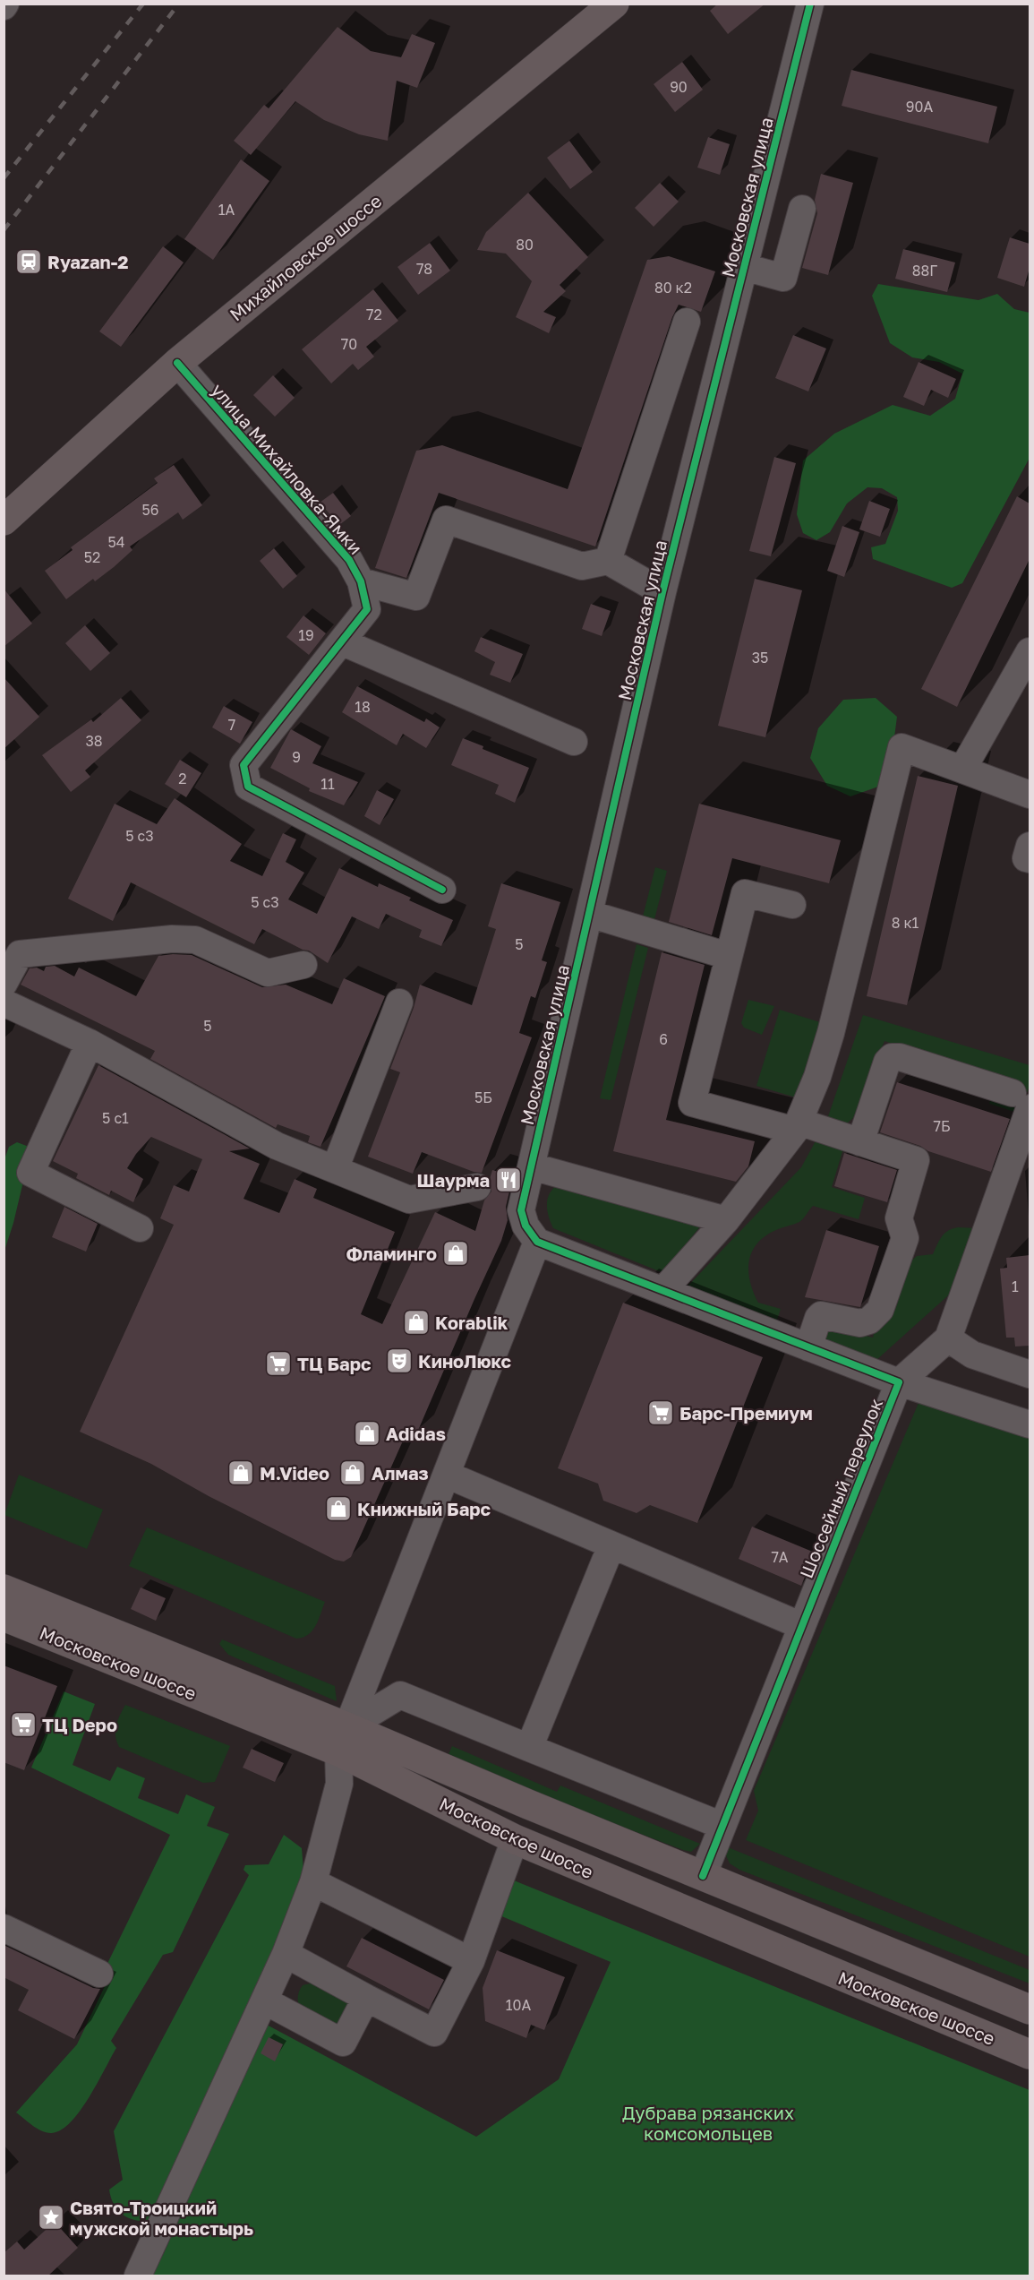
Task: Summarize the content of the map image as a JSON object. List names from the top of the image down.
{
  "streets": {
    "main road": ["Михайловское шоссе", "Московское шоссе"],
    "street": ["Московская улица", "улица Михайловка-Ямки", "Шоссейный переулок"]
  },
  "crossings": [
    ["Московская улица", "Шоссейный переулок"],
    ["Михайловское шоссе", "улица Михайловка-Ямки"],
    ["Шоссейный переулок", "Московское шоссе"]
  ],
  "parks": ["Дубрава рязанских комсомольцев"],
  "places": {
    "station": ["Ryazan-2"],
    "restaurant": ["Шаурма"],
    "shop": [
      "Фламинго",
      "Korablik",
      "Adidas",
      "M.Video",
      "Алмаз",
      "Книжный Барс"
    ],
    "theatre": ["КиноЛюкс"],
    "supermarket": ["ТЦ Барс", "Барс-Премиум", "ТЦ Depo"],
    "place": ["Свято-Троицкий мужской монастырь"]
  },
  "house_numbers": [
    "90",
    "90А",
    "1А",
    "80",
    "78",
    "88Г",
    "80 к2",
    "72",
    "70",
    "56",
    "54",
    "52",
    "19",
    "35",
    "18",
    "7",
    "38",
    "9",
    "2",
    "11",
    "5 с3",
    "5 с3",
    "8 к1",
    "5",
    "5",
    "6",
    "5Б",
    "5 с1",
    "7Б",
    "1",
    "7А",
    "10А"
  ]
}
